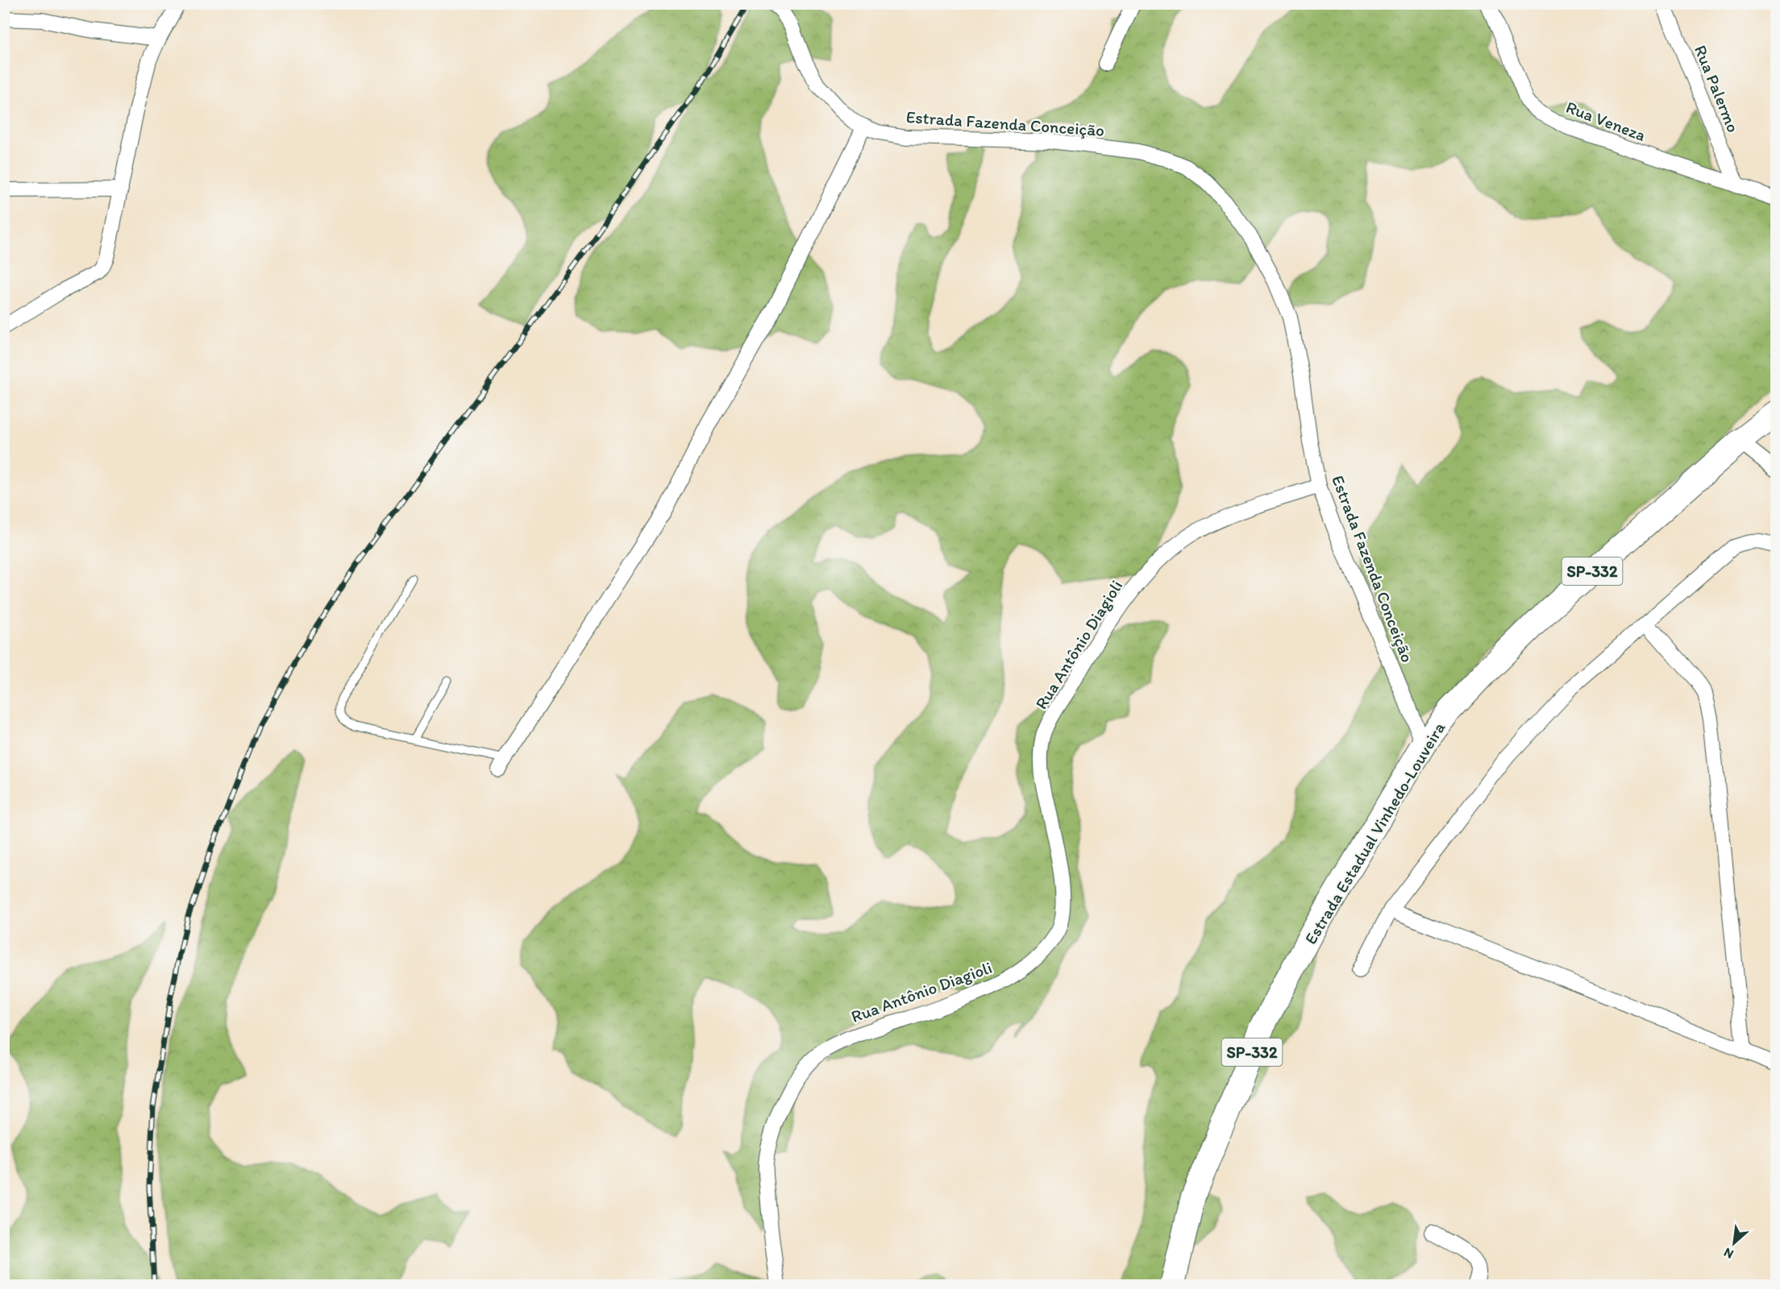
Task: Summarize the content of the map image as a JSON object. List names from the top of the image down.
{
  "streets": {
    "main road": ["SP-332", "Estrada Estadual Vinhedo-Louveira"],
    "street": [
      "Rua Palermo",
      "Rua Veneza",
      "Estrada Fazenda Conceição",
      "Rua Antônio Diagioli"
    ]
  },
  "crossings": [
    ["Rua Palermo", "Rua Veneza"],
    ["Estrada Fazenda Conceição", "Rua Antônio Diagioli"],
    ["Estrada Fazenda Conceição", "Estrada Estadual Vinhedo-Louveira"]
  ],
  "north": "bottom left"
}
